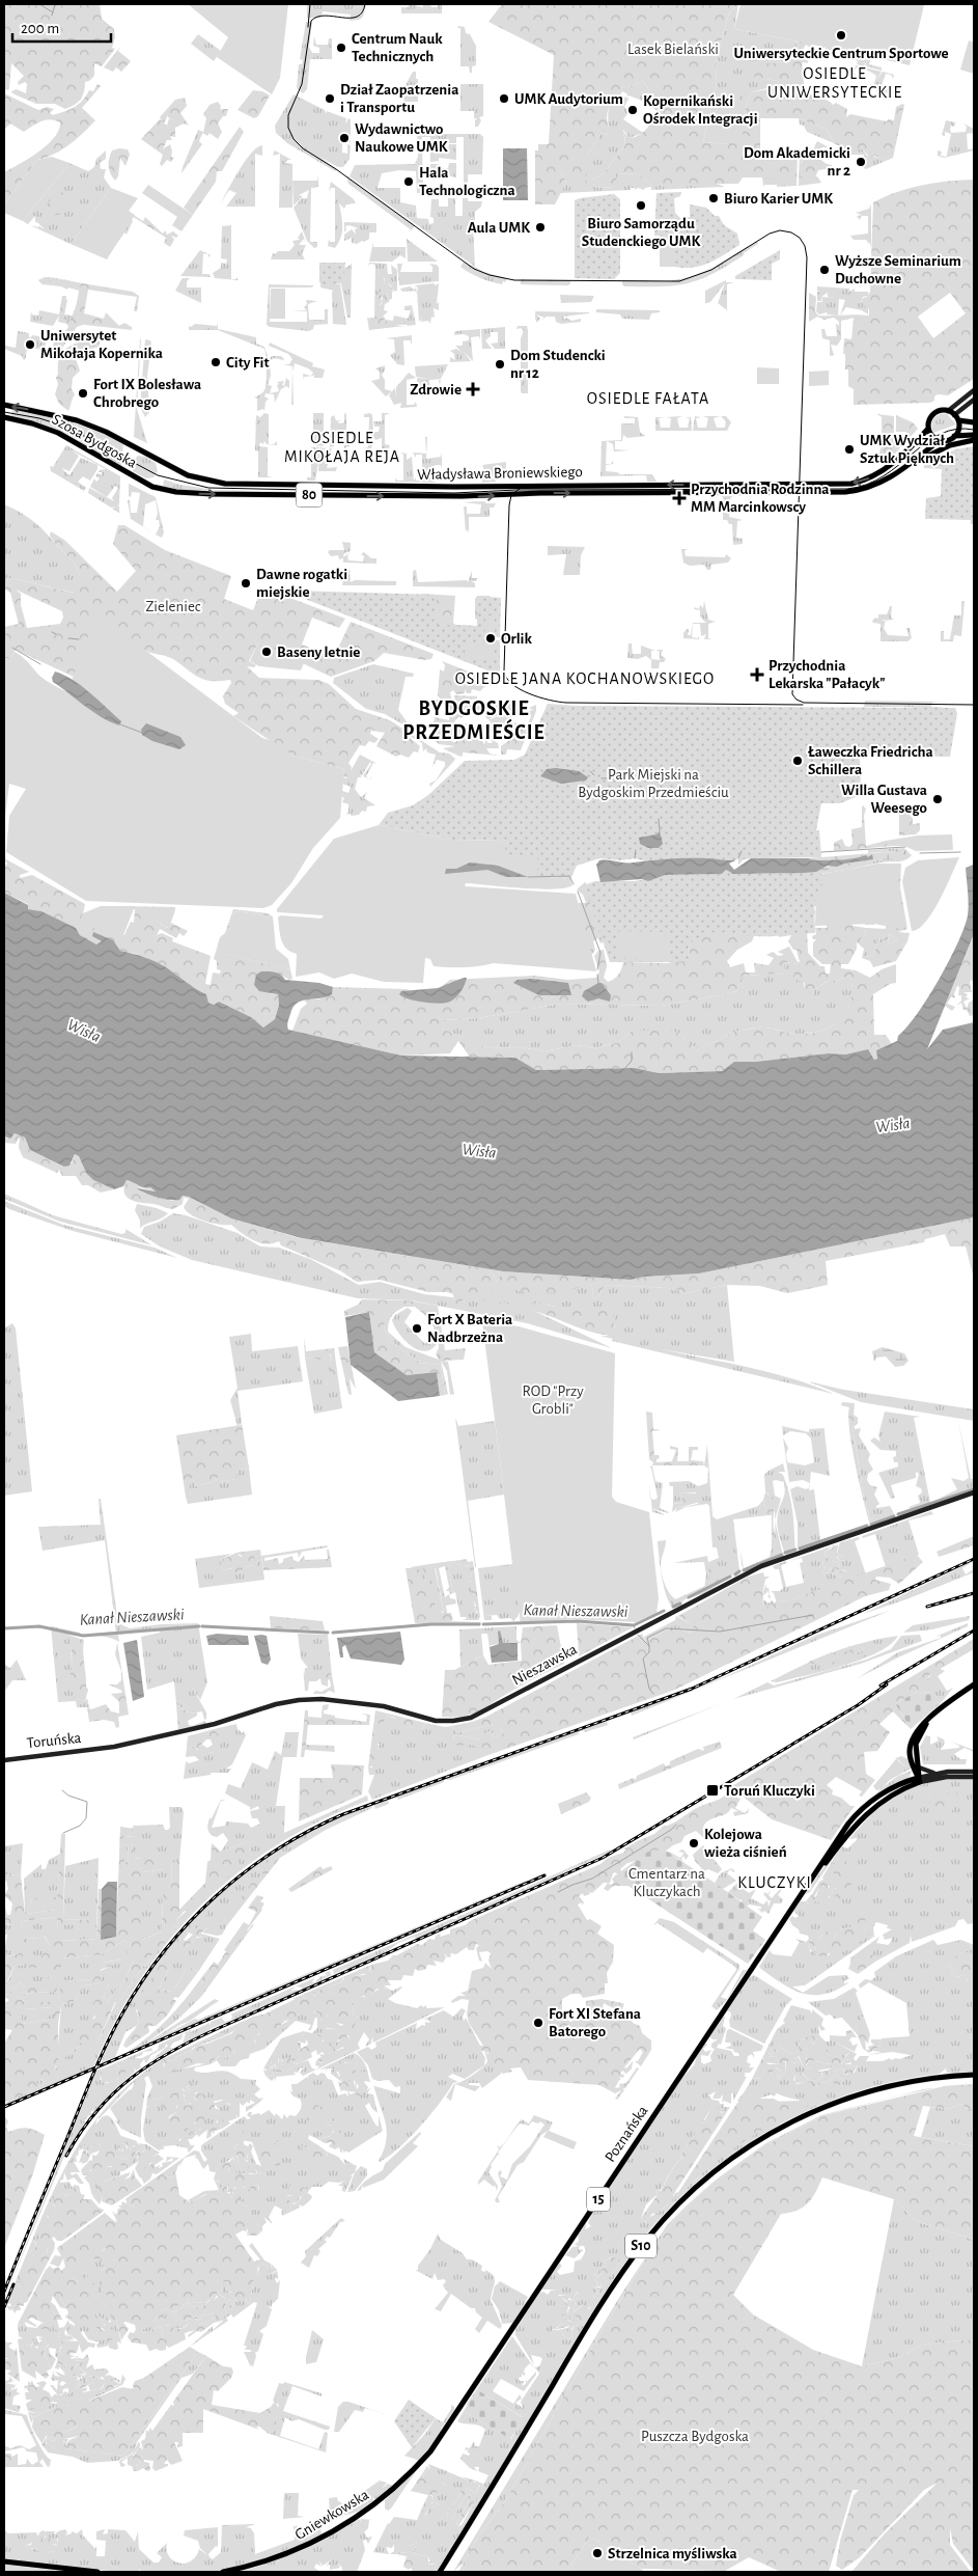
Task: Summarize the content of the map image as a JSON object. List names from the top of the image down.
{
  "streets": {
    "main road": [
      "Szosa Bydgoska",
      "Władysława Broniewskiego",
      "80",
      "Nieszawska",
      "Toruńska",
      "Poznańska",
      "15",
      "S10",
      "Gniewkowska"
    ]
  },
  "crossings": [
    ["Szosa Bydgoska", "Władysława Broniewskiego"],
    ["Władysława Broniewskiego", "80"],
    ["Nieszawska", "Toruńska"],
    ["Poznańska", "Gniewkowska"]
  ],
  "districts": [
    "OSIEDLE UNIWERSYTECKIE",
    "OSIEDLE FAŁATA",
    "OSIEDLE MIKOŁAJA REJA",
    "OSIEDLE JANA KOCHANOWSKIEGO",
    "BYDGOSKIE PRZEDMIEŚCIE",
    "KLUCZYKI"
  ],
  "water": ["Wisła", "Kanał Nieszawski"],
  "parks": [
    "Lasek Bielański",
    "Zieleniec",
    "Park Miejski na Bydgoskim Przedmieściu",
    "ROD \"Przy Grobli\"",
    "Cmentarz na Kluczykach",
    "Puszcza Bydgoska"
  ],
  "places": {
    "other": [
      "Uniwersyteckie Centrum Sportowe",
      "Centrum Nauk Technicznych",
      "Dział Zaopatrzenia i Transportu",
      "UMK Audytorium",
      "Kopernikański Ośrodek Integracji",
      "Wydawnictwo Naukowe UMK",
      "Dom Akademicki nr 2",
      "Hala Technologiczna",
      "Biuro Karier UMK",
      "Biuro Samorządu Studenckiego UMK",
      "Aula UMK",
      "Wyższe Seminarium Duchowne",
      "Uniwersytet Mikołaja Kopernika",
      "City Fit",
      "Dom Studencki nr 12",
      "Fort IX Bolesława Chrobrego",
      "UMK Wydział Sztuk Pięknych",
      "Dawne rogatki miejskie",
      "Orlik",
      "Baseny letnie",
      "Ławeczka Friedricha Schillera",
      "Willa Gustava Weesego",
      "Fort X Bateria Nadbrzeżna",
      "Kolejowa wieża ciśnień",
      "Fort XI Stefana Batorego",
      "Strzelnica myśliwska"
    ],
    "health": ["Zdrowie", "Przychodnia Rodzinna MM Marcinkowscy", "Przychodnia Lekarska \"Pałacyk\""],
    "transit": ["Toruń Kluczyki"]
  },
  "scale_bar": "200 m"
}
